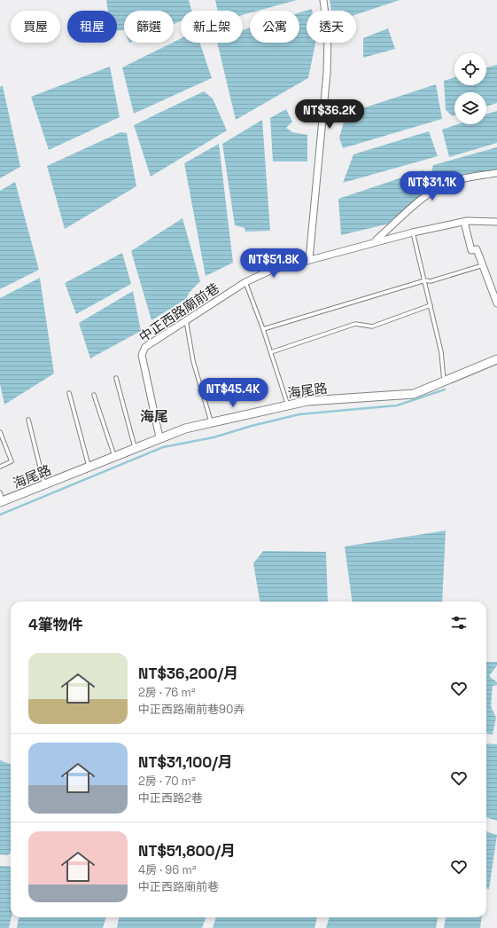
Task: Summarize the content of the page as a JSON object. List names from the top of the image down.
{
  "streets": {
    "street": ["中正西路廟前巷", "海尾路"]
  },
  "crossings": [
    ["中正西路廟前巷", "海尾路"]
  ],
  "districts": ["海尾"],
  "page": {
    "chip": [
      "買屋",
      "租屋",
      "篩選",
      "新上架",
      "公寓",
      "透天"
    ],
    "price": [
      "NT$36.2K",
      "NT$31.1K",
      "NT$51.8K",
      "NT$45.4K"
    ],
    "heading": "4筆物件",
    "list": [
      {
        "name": "NT$36,200/月",
        "note": "2房 · 76 m² · 中正西路廟前巷90弄"
      },
      {
        "name": "NT$31,100/月",
        "note": "2房 · 70 m² · 中正西路2巷"
      },
      {
        "name": "NT$51,800/月",
        "note": "4房 · 96 m² · 中正西路廟前巷"
      }
    ]
  }
}
